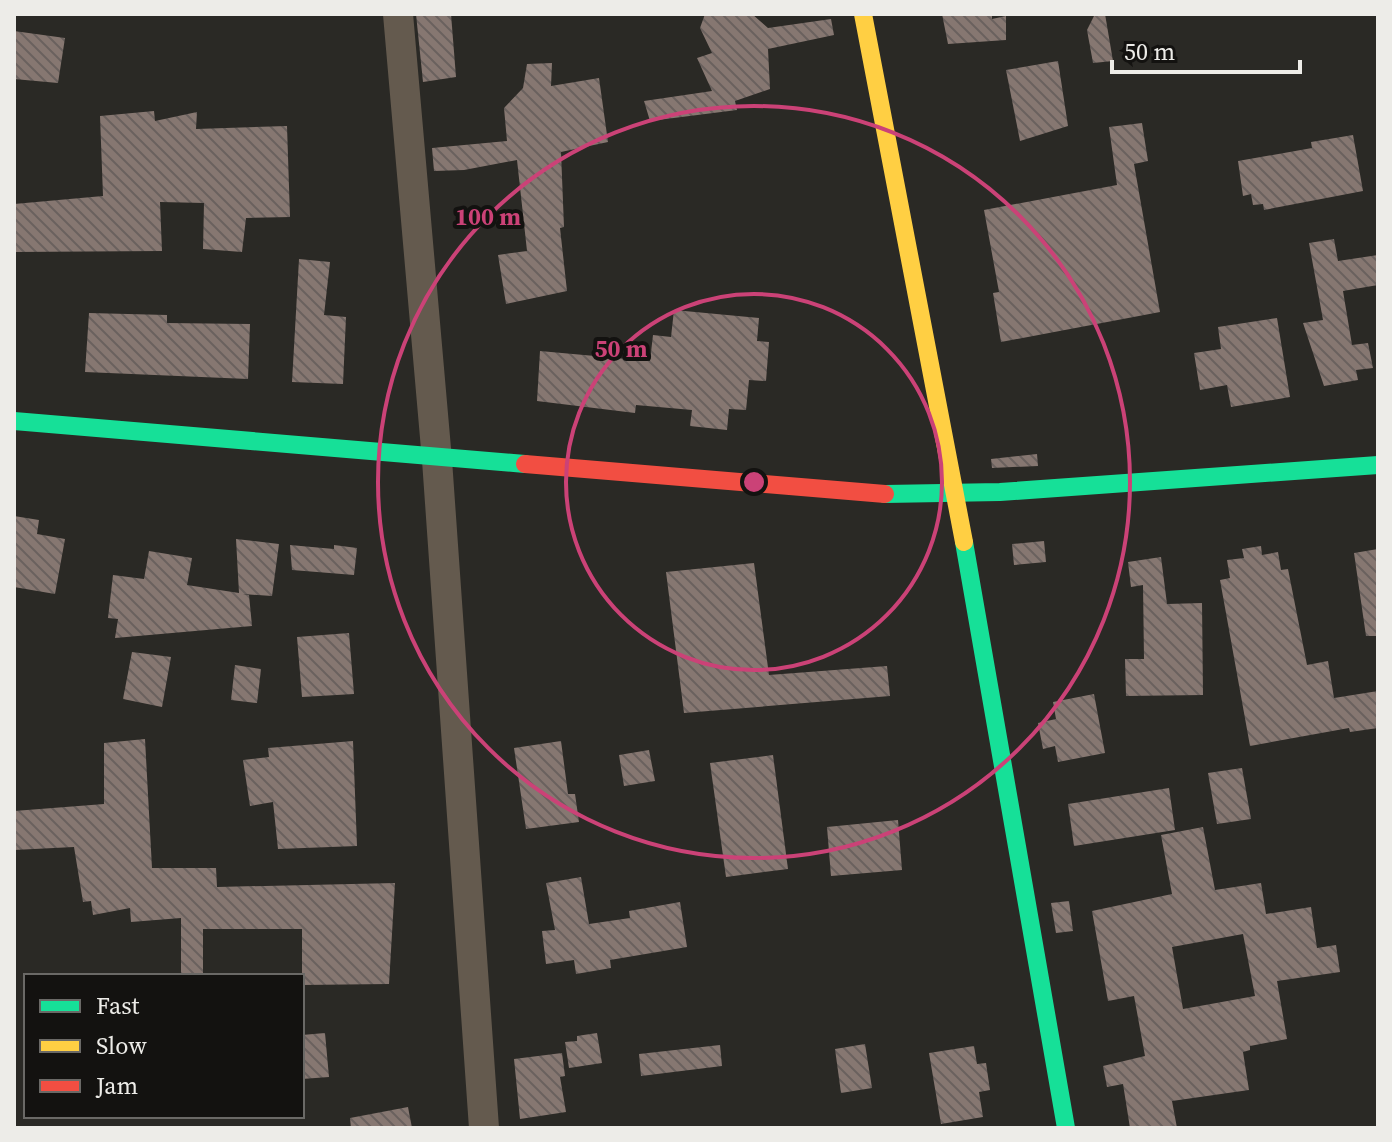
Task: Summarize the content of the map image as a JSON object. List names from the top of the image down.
{
  "legend": ["Fast", "Slow", "Jam"],
  "scale_bar": "50 m",
  "rings": ["100 m", "50 m"]
}
